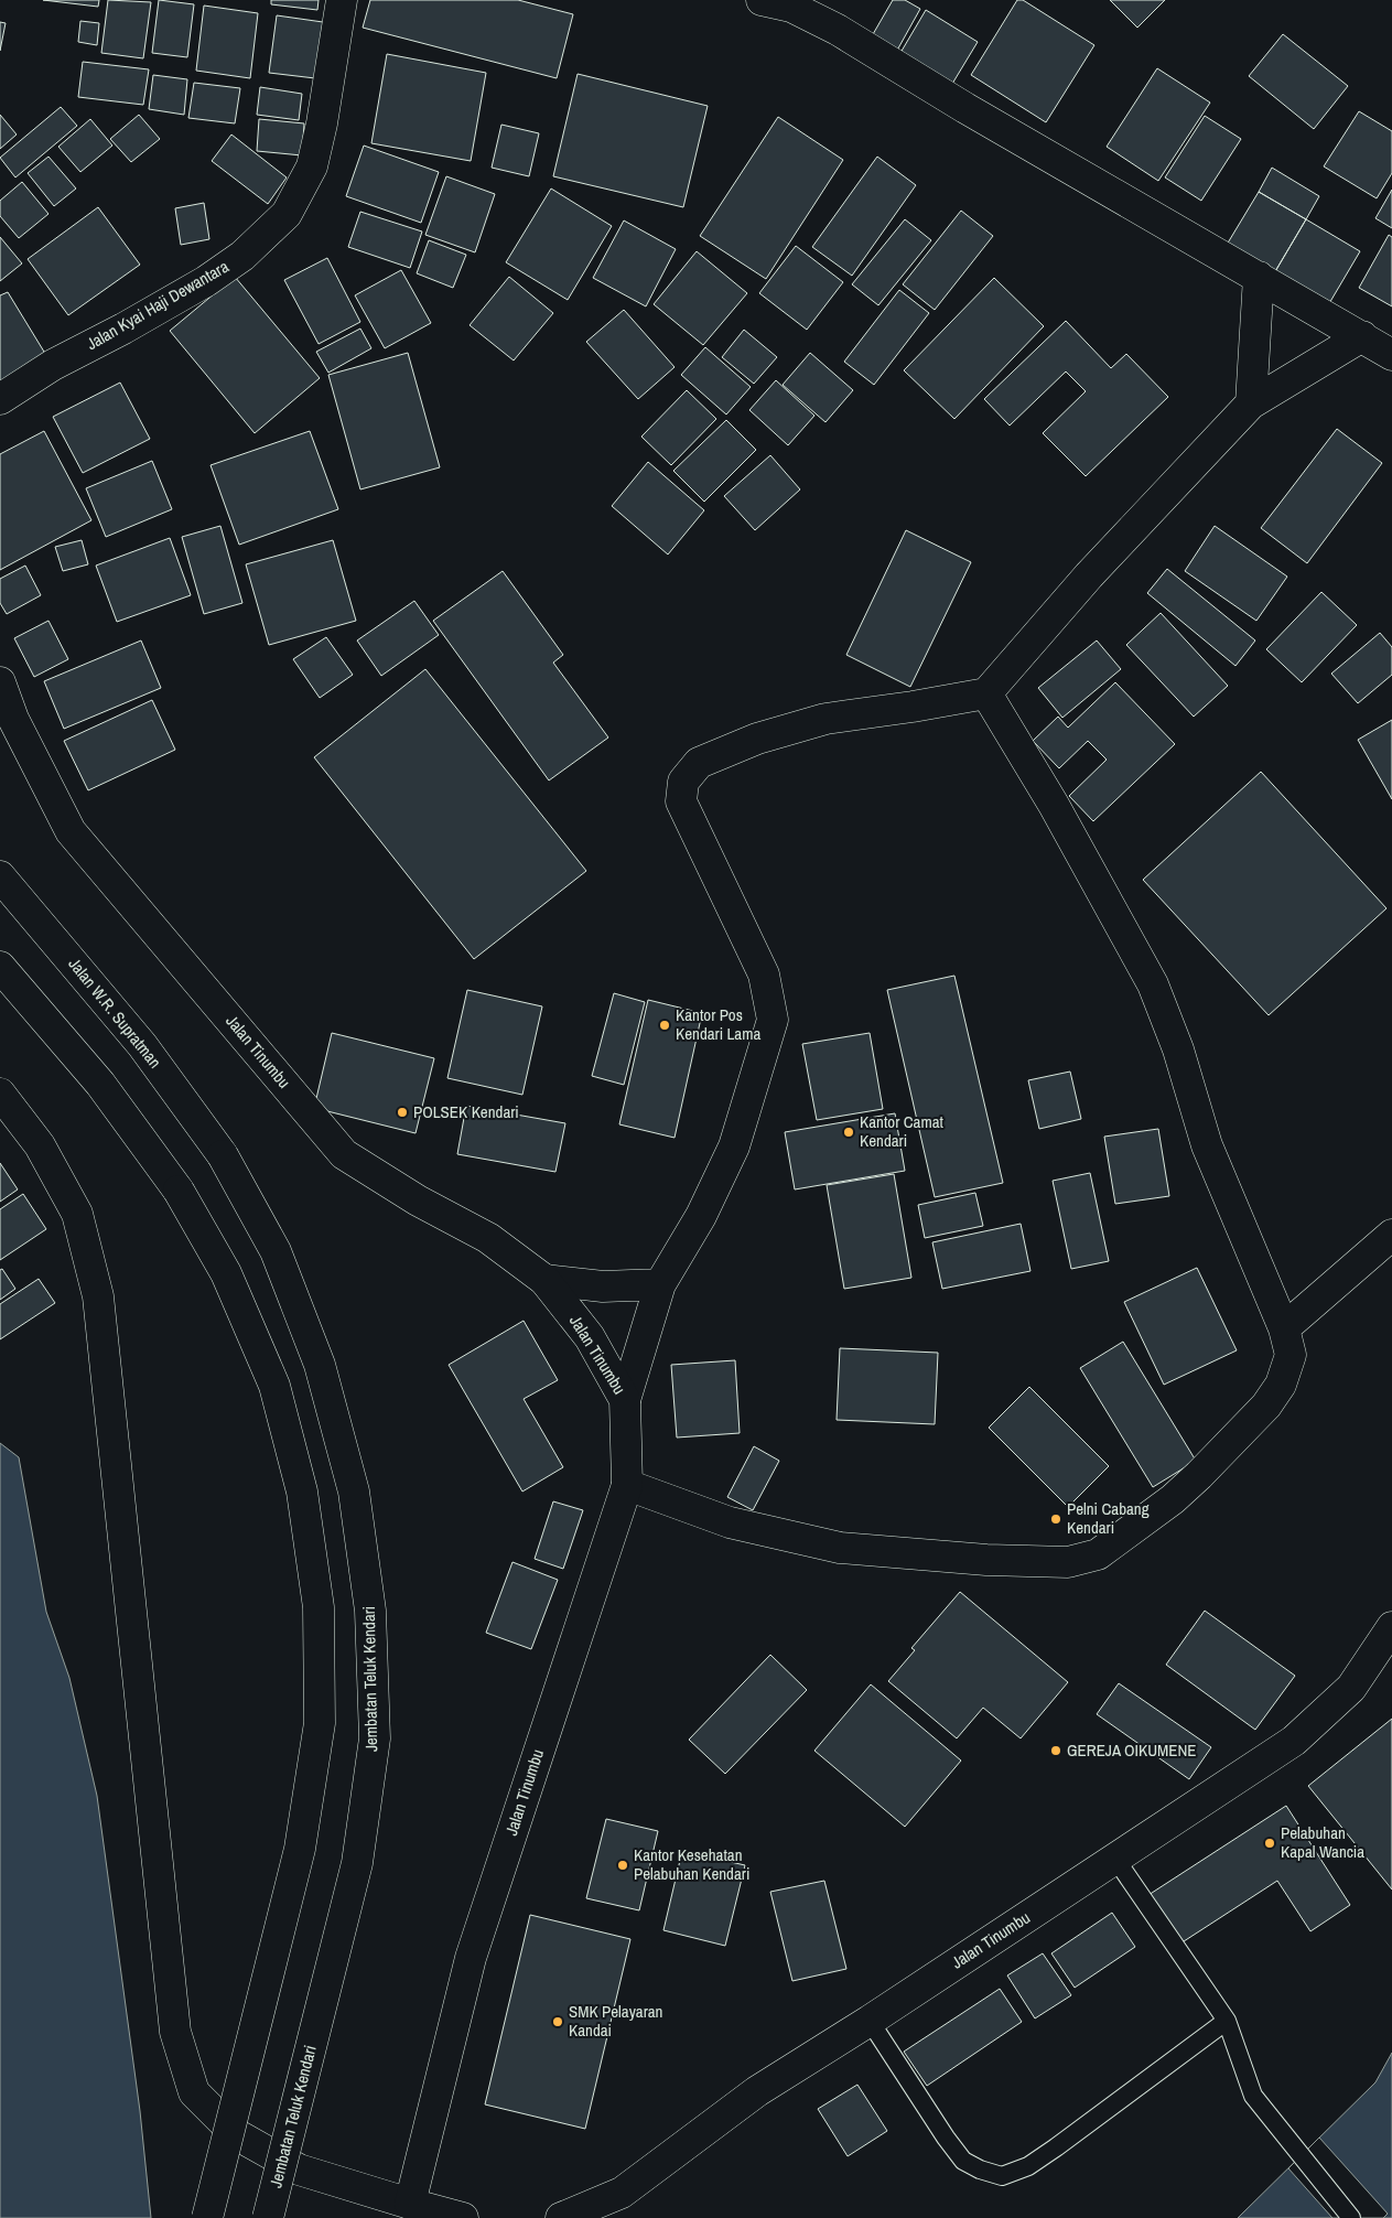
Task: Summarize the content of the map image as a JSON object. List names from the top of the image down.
{
  "streets": {
    "main road": [
      "Jalan Kyai Haji Dewantara",
      "Jalan W.R. Supratman",
      "Jalan Tinumbu",
      "Jembatan Teluk Kendari"
    ]
  },
  "crossings": [
    ["Jalan W.R. Supratman", "Jembatan Teluk Kendari"]
  ],
  "places": [
    "Kantor Pos Kendari Lama",
    "POLSEK Kendari",
    "Kantor Camat Kendari",
    "Pelni Cabang Kendari",
    "GEREJA OIKUMENE",
    "Pelabuhan Kapal Wancia",
    "Kantor Kesehatan Pelabuhan Kendari",
    "SMK Pelayaran Kandai"
  ]
}
